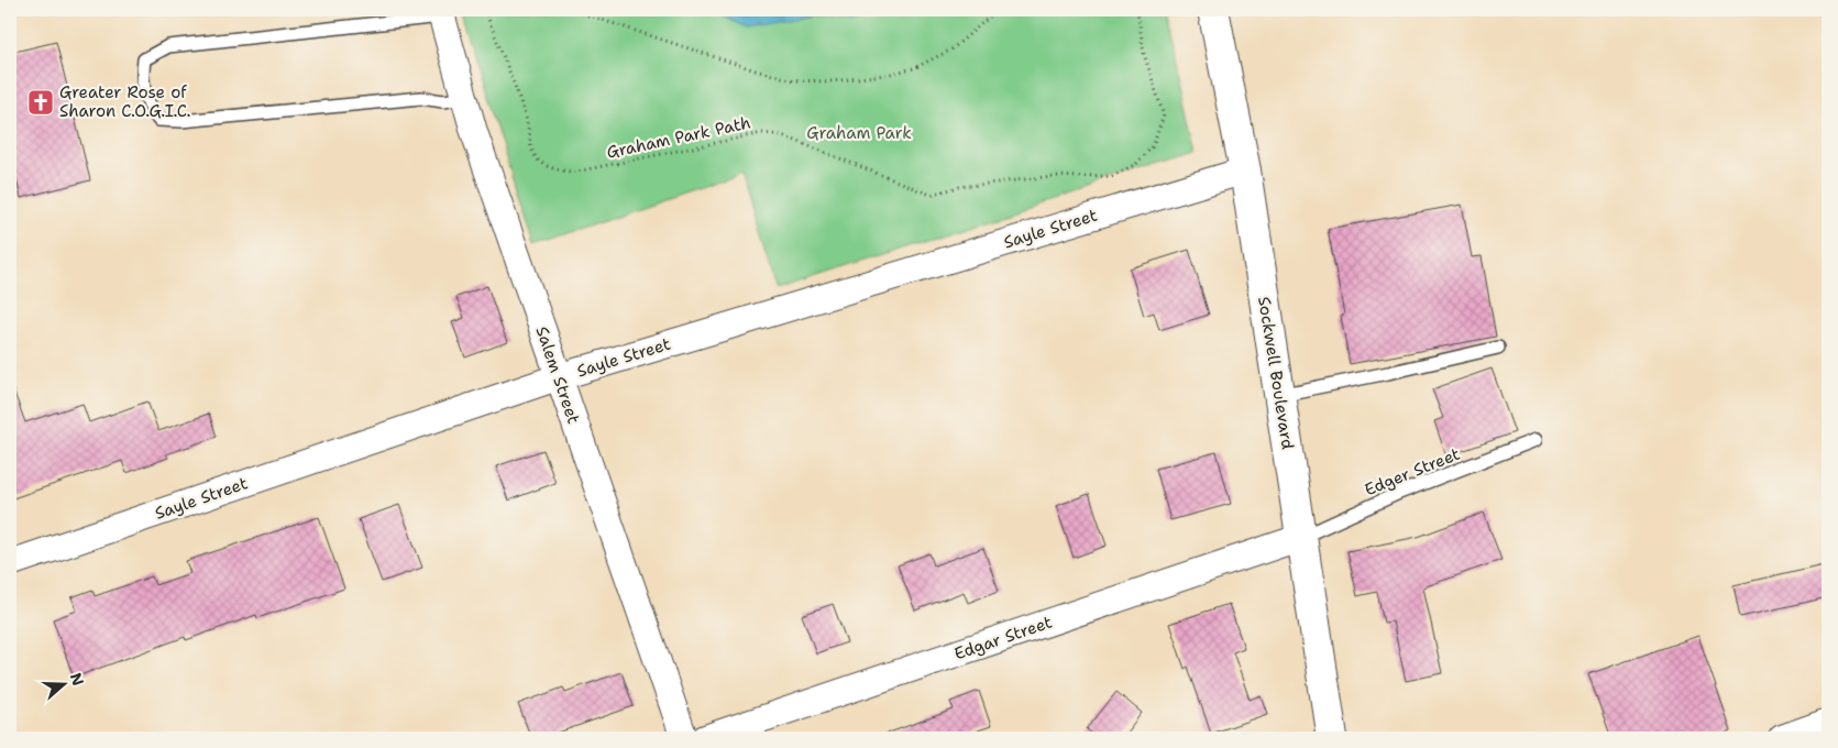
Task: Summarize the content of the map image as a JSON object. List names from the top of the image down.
{
  "streets": {
    "main road": ["Sockwell Boulevard"],
    "street": ["Sayle Street", "Salem Street", "Edgar Street"],
    "lane": ["Edger Street"],
    "path": ["Graham Park Path"]
  },
  "crossings": [
    ["Sayle Street", "Sockwell Boulevard"],
    ["Sayle Street", "Salem Street"],
    ["Sockwell Boulevard", "Edger Street"],
    ["Sockwell Boulevard", "Edgar Street"],
    ["Edger Street", "Edgar Street"]
  ],
  "parks": ["Graham Park"],
  "places": {
    "church": ["Greater Rose of Sharon C.O.G.I.C."]
  },
  "north": "right"
}
